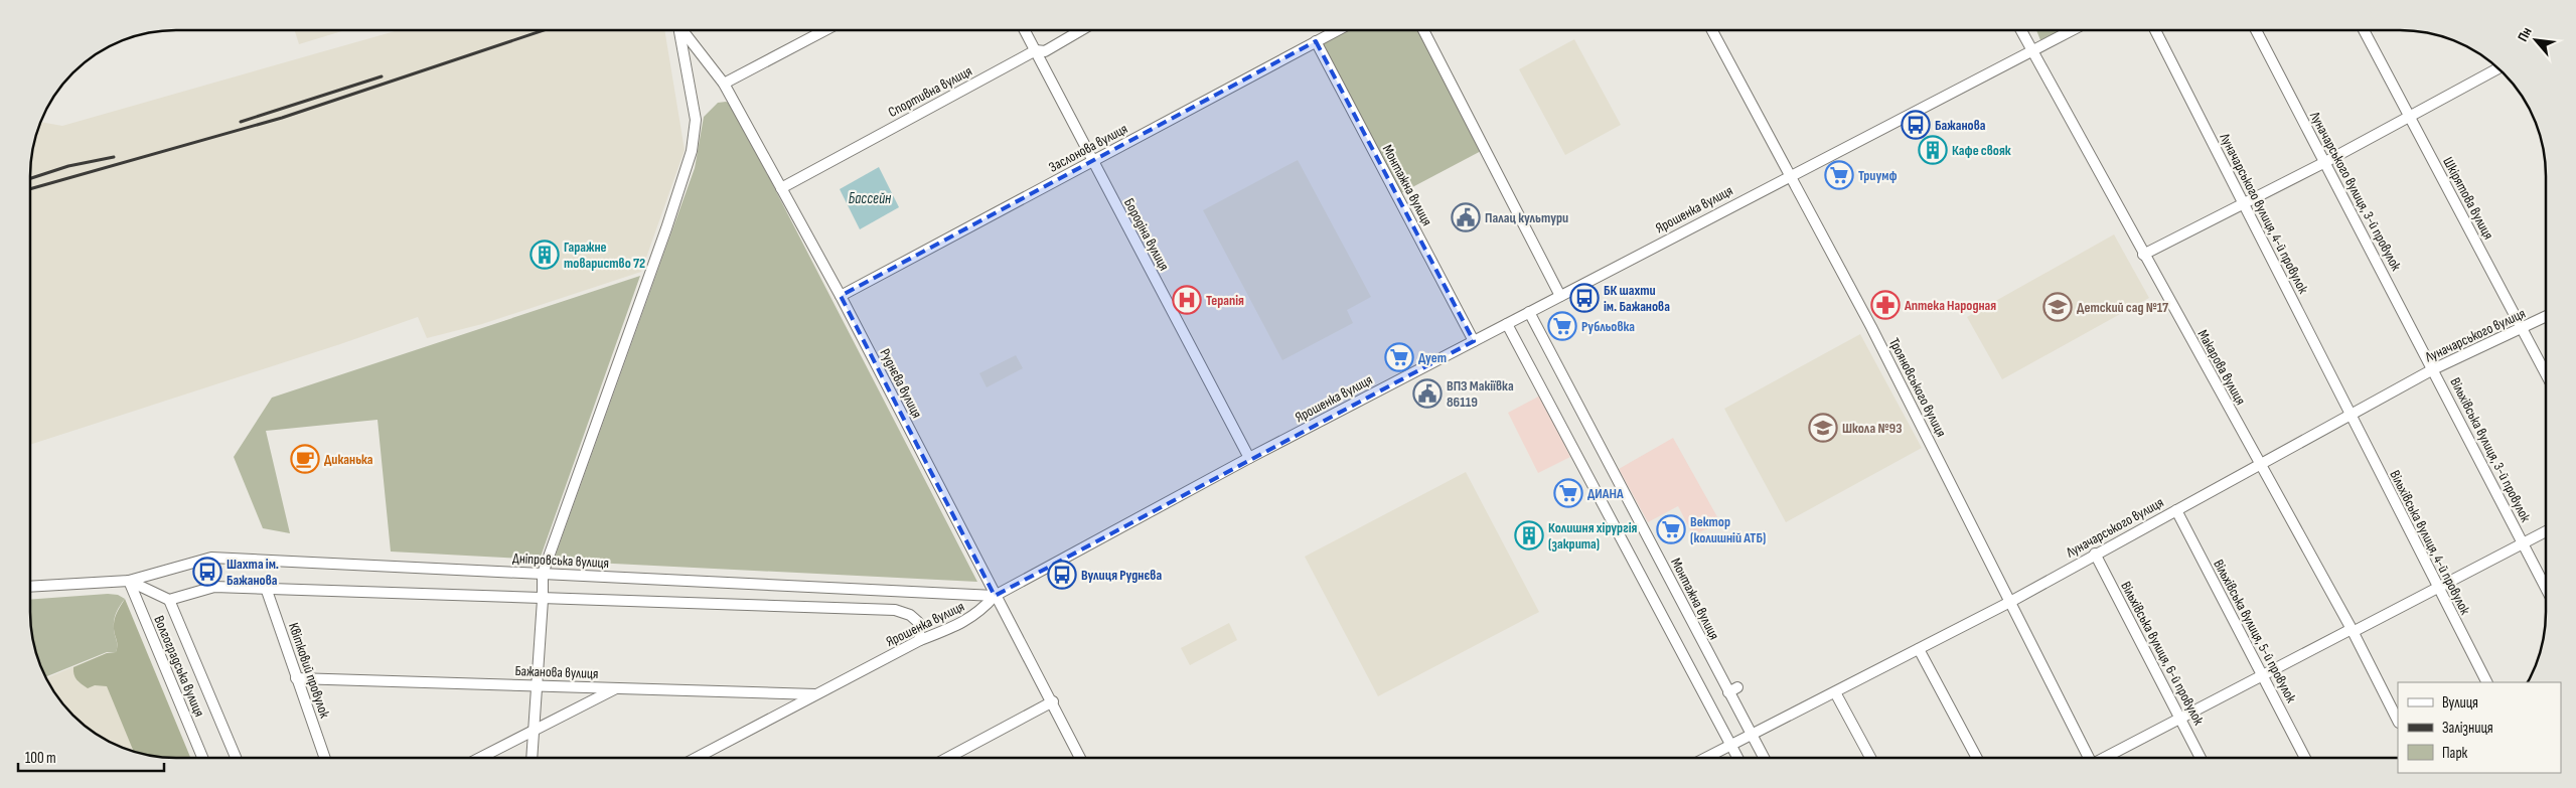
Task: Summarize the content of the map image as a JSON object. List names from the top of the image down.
{
  "streets": {
    "street": [
      "Спортивна вулиця",
      "Заслонова вулиця",
      "Монтажна вулиця",
      "Луначарського вулиця, 3-й провулок",
      "Шкірятова вулиця",
      "Ярошенка вулиця",
      "Луначарського вулиця, 4-й провулок",
      "Бородіна вулиця",
      "Луначарського вулиця",
      "Макарова вулиця",
      "Руднєва вулиця",
      "Трояновського вулиця",
      "Вільхівська вулиця, 3-й провулок",
      "Вільхівська вулиця, 4-й провулок",
      "Дніпровська вулиця",
      "Вільхівська вулиця, 5-й провулок",
      "Вільхівська вулиця, 6-й провулок",
      "Волгоградська вулиця",
      "Квітковий провулок",
      "Бажанова вулиця"
    ]
  },
  "crossings": [
    ["Спортивна вулиця", "Бородіна вулиця"],
    ["Спортивна вулиця", "Руднєва вулиця"],
    ["Заслонова вулиця", "Монтажна вулиця"],
    ["Заслонова вулиця", "Бородіна вулиця"],
    ["Заслонова вулиця", "Руднєва вулиця"],
    ["Монтажна вулиця", "Ярошенка вулиця"],
    ["Монтажна вулиця", "Луначарського вулиця"],
    ["Луначарського вулиця, 3-й провулок", "Луначарського вулиця"],
    ["Луначарського вулиця, 3-й провулок", "Вільхівська вулиця, 3-й провулок"],
    ["Шкірятова вулиця", "Луначарського вулиця"],
    ["Ярошенка вулиця", "Бородіна вулиця"],
    ["Ярошенка вулиця", "Макарова вулиця"],
    ["Ярошенка вулиця", "Руднєва вулиця"],
    ["Ярошенка вулиця", "Трояновського вулиця"],
    ["Ярошенка вулиця", "Дніпровська вулиця"],
    ["Ярошенка вулиця", "Бажанова вулиця"],
    ["Луначарського вулиця, 4-й провулок", "Луначарського вулиця"],
    ["Луначарського вулиця, 4-й провулок", "Вільхівська вулиця, 4-й провулок"],
    ["Луначарського вулиця", "Макарова вулиця"],
    ["Луначарського вулиця", "Трояновського вулиця"],
    ["Луначарського вулиця", "Вільхівська вулиця, 3-й провулок"],
    ["Луначарського вулиця", "Вільхівська вулиця, 4-й провулок"],
    ["Луначарського вулиця", "Вільхівська вулиця, 5-й провулок"],
    ["Луначарського вулиця", "Вільхівська вулиця, 6-й провулок"],
    ["Руднєва вулиця", "Дніпровська вулиця"],
    ["Дніпровська вулиця", "Волгоградська вулиця"],
    ["Квітковий провулок", "Бажанова вулиця"]
  ],
  "water": ["Бассейн"],
  "places": {
    "bus stop": [
      "Бажанова",
      "БК шахти ім. Бажанова",
      "Шахта ім. Бажанова",
      "Вулиця Руднєва"
    ],
    "building": ["Кафе свояк", "Гаражне товариство 72", "Колишня хірургія (закрита)"],
    "supermarket": [
      "Триумф",
      "Рубльовка",
      "Дует",
      "ДИАНА",
      "Вектор (колишній АТБ)"
    ],
    "public building": ["Палац культури", "ВПЗ Макіївка 86119"],
    "hospital": ["Терапія"],
    "pharmacy": ["Аптека Народная"],
    "school or university": ["Детский сад №17", "Школа №93"],
    "cafe": ["Диканька"]
  },
  "legend": ["Вулиця", "Залізниця", "Парк"],
  "scale_bar": "100 m",
  "north": "top left"
}
